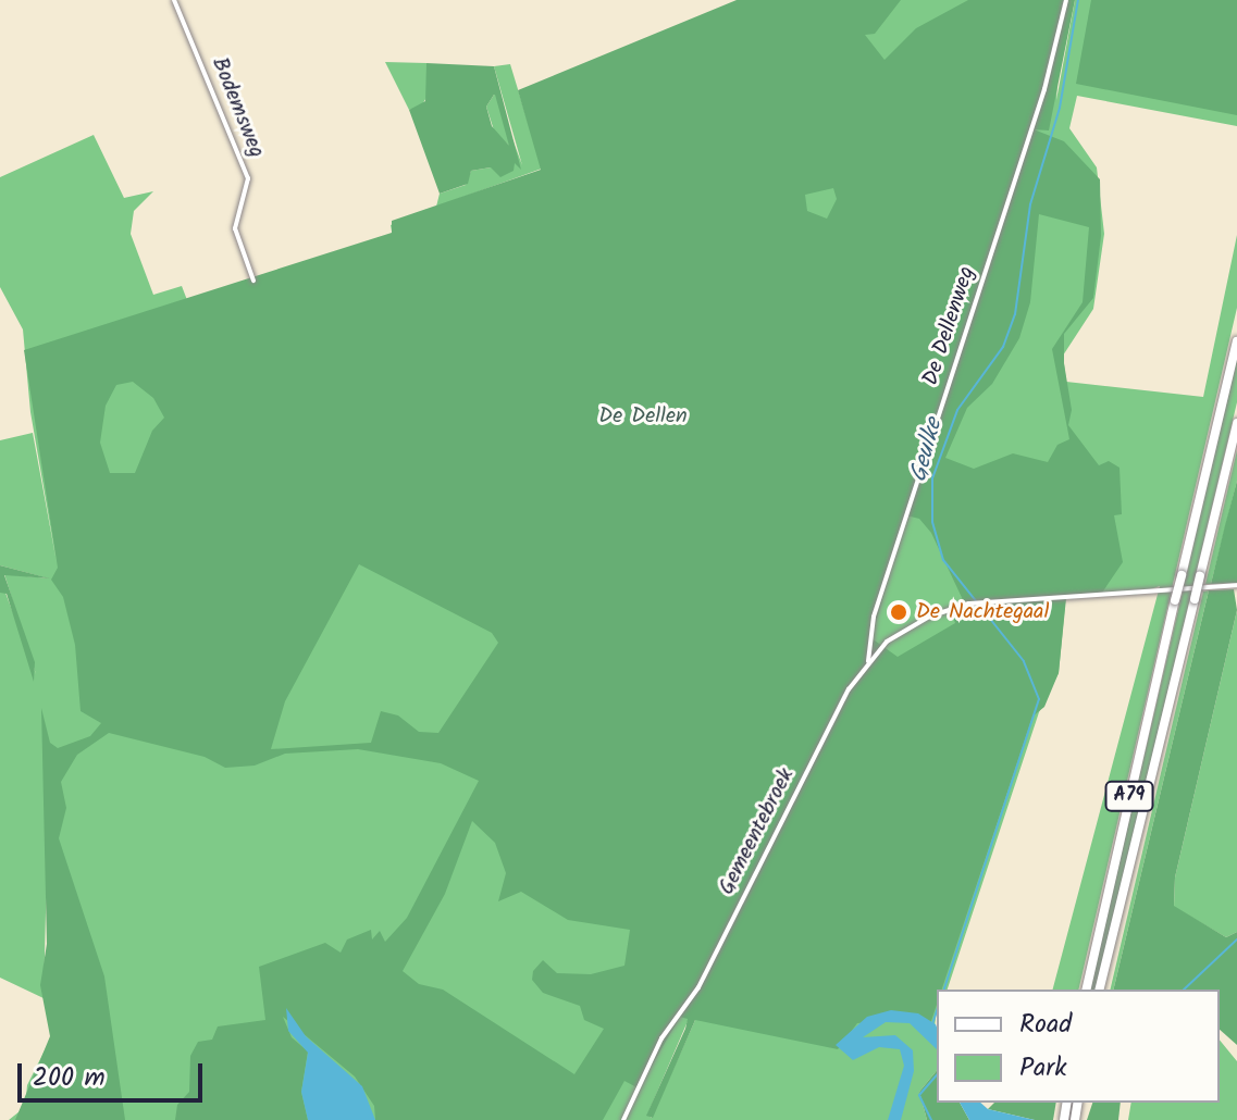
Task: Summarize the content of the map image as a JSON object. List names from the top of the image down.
{
  "streets": {
    "highway": ["A79"],
    "street": ["Bodemsweg", "De Dellenweg", "Gemeentebroek"]
  },
  "crossings": [
    ["De Dellenweg", "Gemeentebroek"]
  ],
  "water": ["Geulke"],
  "parks": ["De Dellen"],
  "places": ["De Nachtegaal"],
  "legend": ["Road", "Park"],
  "scale_bar": "200 m"
}
